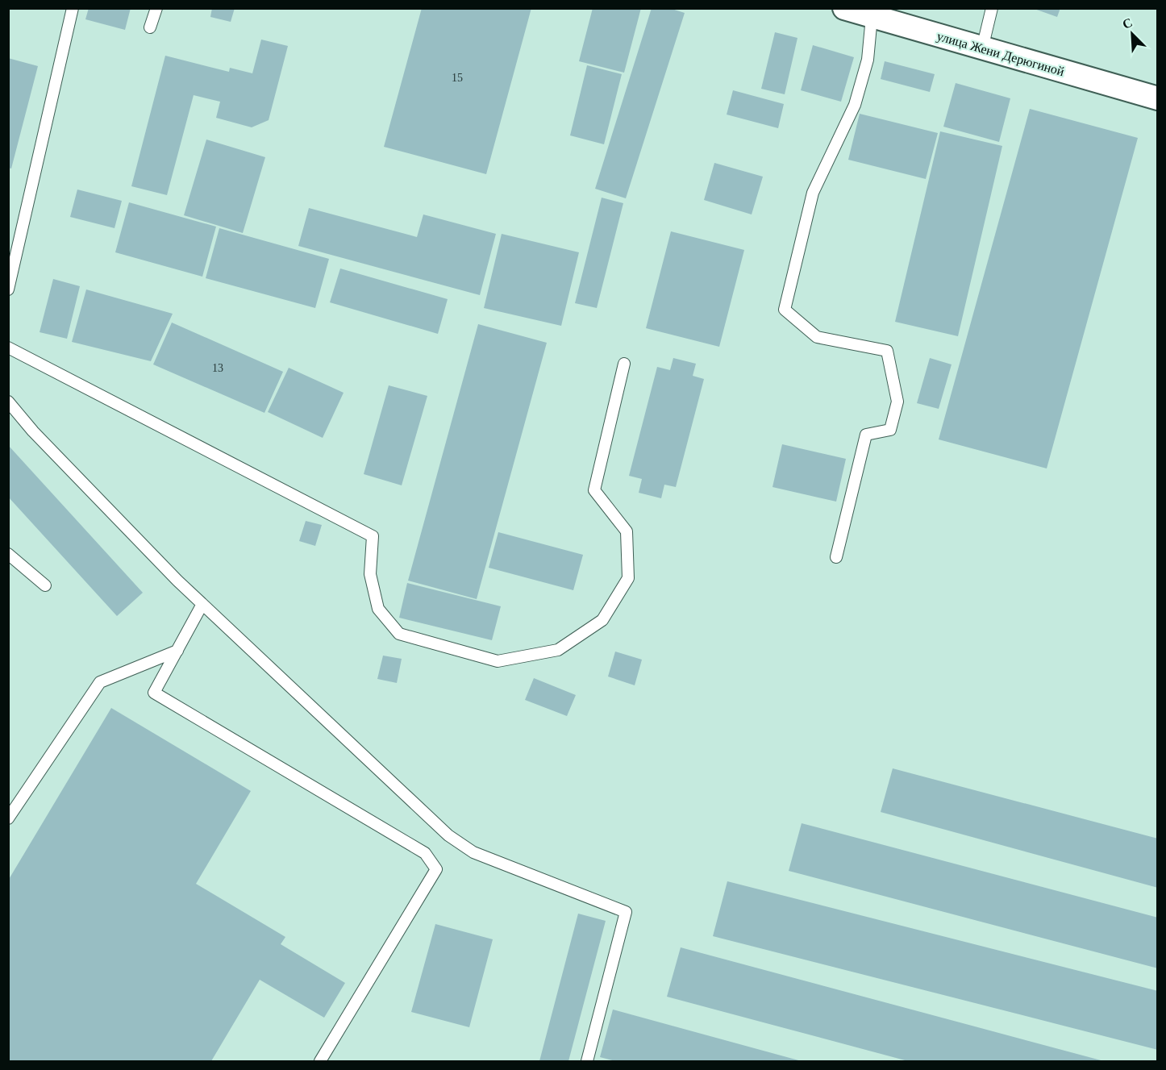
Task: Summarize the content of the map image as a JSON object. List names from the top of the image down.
{
  "streets": {
    "street": ["улица Жени Дерюгиной"]
  },
  "house_numbers": ["15", "13"],
  "north": "top left"
}
